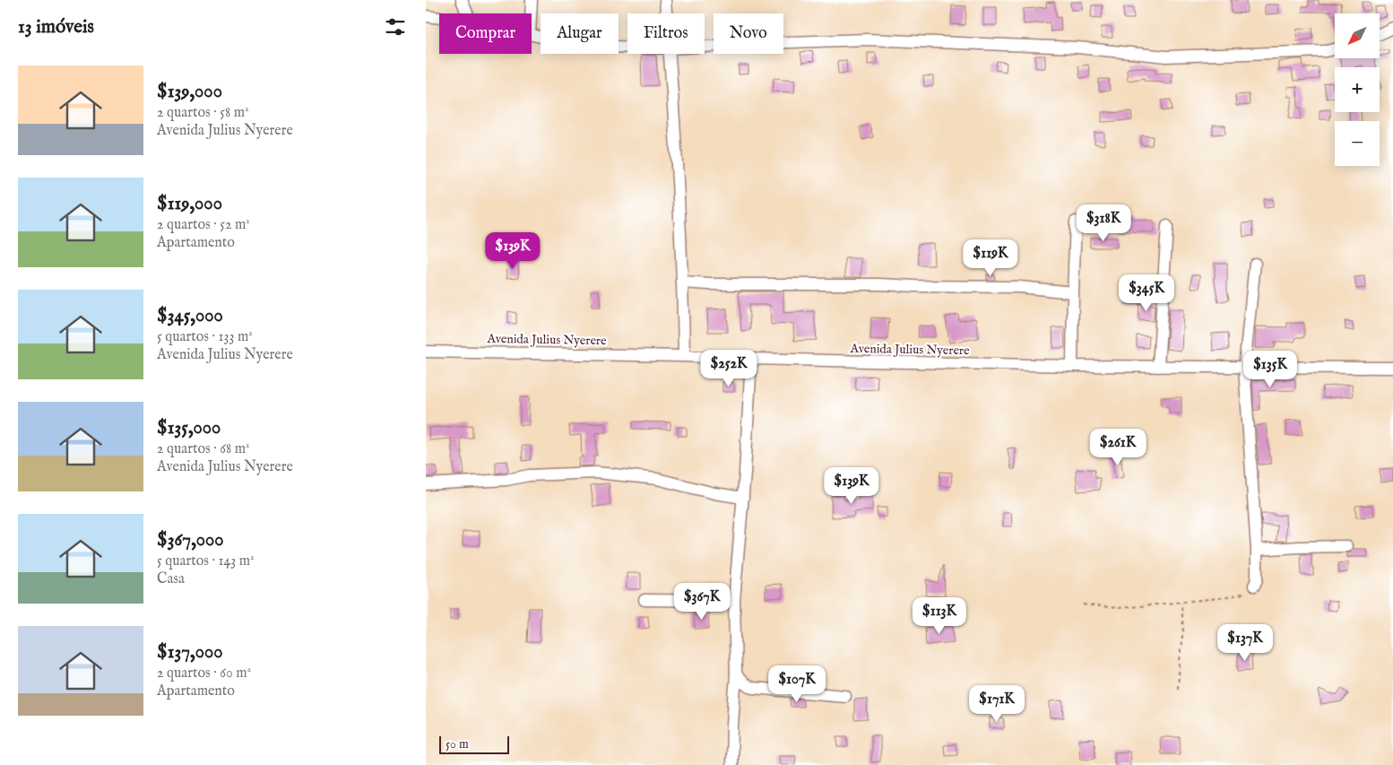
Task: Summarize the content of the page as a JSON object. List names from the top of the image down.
{
  "streets": {
    "street": ["Avenida Julius Nyerere"]
  },
  "scale_bar": "50 m",
  "north": "bottom left",
  "page": {
    "heading": "13 imóveis",
    "map_buttons": ["+", "−"],
    "chip": [
      "Comprar",
      "Alugar",
      "Filtros",
      "Novo"
    ],
    "list": [
      {
        "name": "$139,000",
        "note": "2 quartos · 58 m² · Avenida Julius Nyerere"
      },
      {
        "name": "$119,000",
        "note": "2 quartos · 52 m² · Apartamento"
      },
      {
        "name": "$345,000",
        "note": "5 quartos · 133 m² · Avenida Julius Nyerere"
      },
      {
        "name": "$135,000",
        "note": "2 quartos · 68 m² · Avenida Julius Nyerere"
      },
      {
        "name": "$367,000",
        "note": "5 quartos · 143 m² · Casa"
      },
      {
        "name": "$137,000",
        "note": "2 quartos · 60 m² · Apartamento"
      }
    ],
    "price": [
      "$318K",
      "$139K",
      "$119K",
      "$345K",
      "$252K",
      "$135K",
      "$261K",
      "$139K",
      "$367K",
      "$113K",
      "$137K",
      "$107K",
      "$171K"
    ],
    "scale": "50 m"
  }
}
